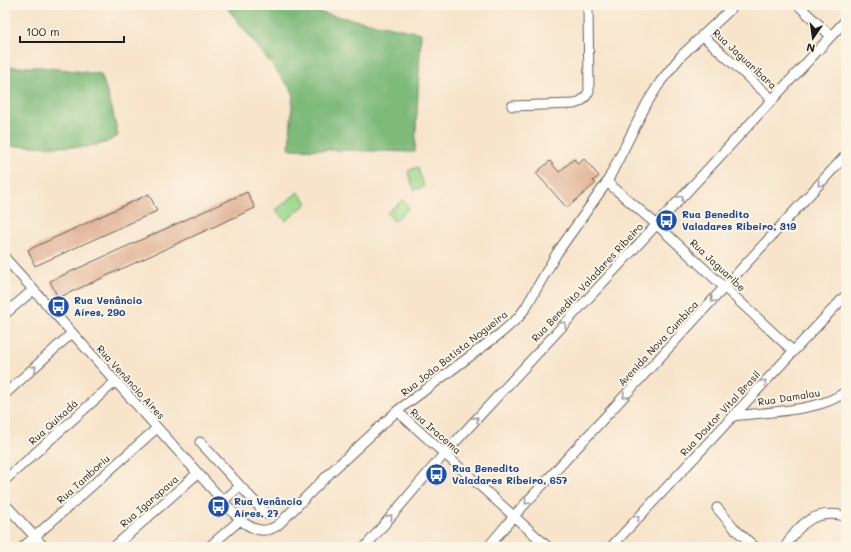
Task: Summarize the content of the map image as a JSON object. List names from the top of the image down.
{
  "streets": {
    "street": [
      "Rua Jaguaribara",
      "Rua Jaguaribe",
      "Rua Benedito Valadares Ribeiro",
      "Avenida Nova Cumbica",
      "Rua João Batista Nogueira",
      "Rua Venâncio Aíres",
      "Rua Damalau",
      "Rua Doutor Vital Brasil",
      "Rua Quixadá",
      "Rua Iracema",
      "Rua Tamboriu",
      "Rua Igarapava"
    ]
  },
  "crossings": [
    ["Rua Jaguaribara", "Rua Benedito Valadares Ribeiro"],
    ["Rua Jaguaribara", "Rua João Batista Nogueira"],
    ["Rua Jaguaribe", "Rua Benedito Valadares Ribeiro"],
    ["Rua Jaguaribe", "Avenida Nova Cumbica"],
    ["Rua Jaguaribe", "Rua João Batista Nogueira"],
    ["Rua Jaguaribe", "Rua Doutor Vital Brasil"],
    ["Rua Benedito Valadares Ribeiro", "Rua Iracema"],
    ["Avenida Nova Cumbica", "Rua Iracema"],
    ["Rua João Batista Nogueira", "Rua Venâncio Aíres"],
    ["Rua João Batista Nogueira", "Rua Iracema"],
    ["Rua Venâncio Aíres", "Rua Quixadá"],
    ["Rua Venâncio Aíres", "Rua Tamboriu"],
    ["Rua Venâncio Aíres", "Rua Igarapava"],
    ["Rua Damalau", "Rua Doutor Vital Brasil"]
  ],
  "one_way": ["Rua Benedito Valadares Ribeiro", "Avenida Nova Cumbica", "Rua Doutor Vital Brasil"],
  "places": {
    "bus stop": [
      "Rua Benedito Valadares Ribeiro, 319",
      "Rua Venâncio Aíres, 290",
      "Rua Benedito Valadares Ribeiro, 657",
      "Rua Venâncio Aíres, 27"
    ]
  },
  "scale_bar": "100 m",
  "north": "bottom"
}
